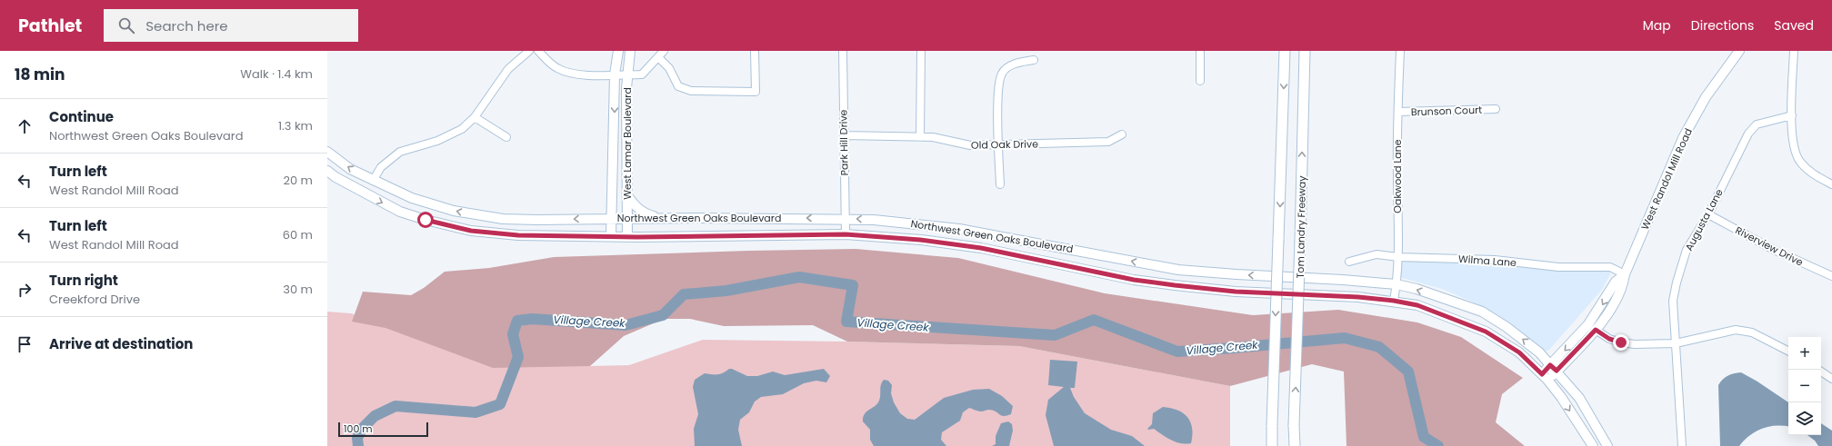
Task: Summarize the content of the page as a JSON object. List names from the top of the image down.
{
  "streets": {
    "highway": ["Tom Landry Freeway"],
    "main road": ["West Lamar Boulevard", "West Randol Mill Road", "Northwest Green Oaks Boulevard"],
    "street": [
      "Brunson Court",
      "Park Hill Drive",
      "Old Oak Drive",
      "Oakwood Lane",
      "Augusta Lane",
      "Riverview Drive",
      "Wilma Lane"
    ]
  },
  "crossings": [
    ["Brunson Court", "Oakwood Lane"],
    ["Park Hill Drive", "Old Oak Drive"],
    ["Park Hill Drive", "Northwest Green Oaks Boulevard"],
    ["West Lamar Boulevard", "Northwest Green Oaks Boulevard"],
    ["Oakwood Lane", "Northwest Green Oaks Boulevard"],
    ["Oakwood Lane", "Wilma Lane"],
    ["West Randol Mill Road", "Northwest Green Oaks Boulevard"],
    ["West Randol Mill Road", "Wilma Lane"],
    ["Augusta Lane", "Riverview Drive"]
  ],
  "water": ["Village Creek"],
  "scale_bar": "100 m",
  "page": {
    "header": "Pathlet",
    "search": "Search here",
    "nav": ["Map", "Directions", "Saved"],
    "heading": ["18 min", "Walk · 1.4 km"],
    "list": [
      ["Continue", "Northwest Green Oaks Boulevard", "1.3 km"],
      ["Turn left", "West Randol Mill Road", "20 m"],
      ["Turn left", "West Randol Mill Road", "60 m"],
      ["Turn right", "Creekford Drive", "30 m"],
      "Arrive at destination"
    ],
    "map_buttons": ["+", "−"],
    "scale": "100 m"
  }
}
